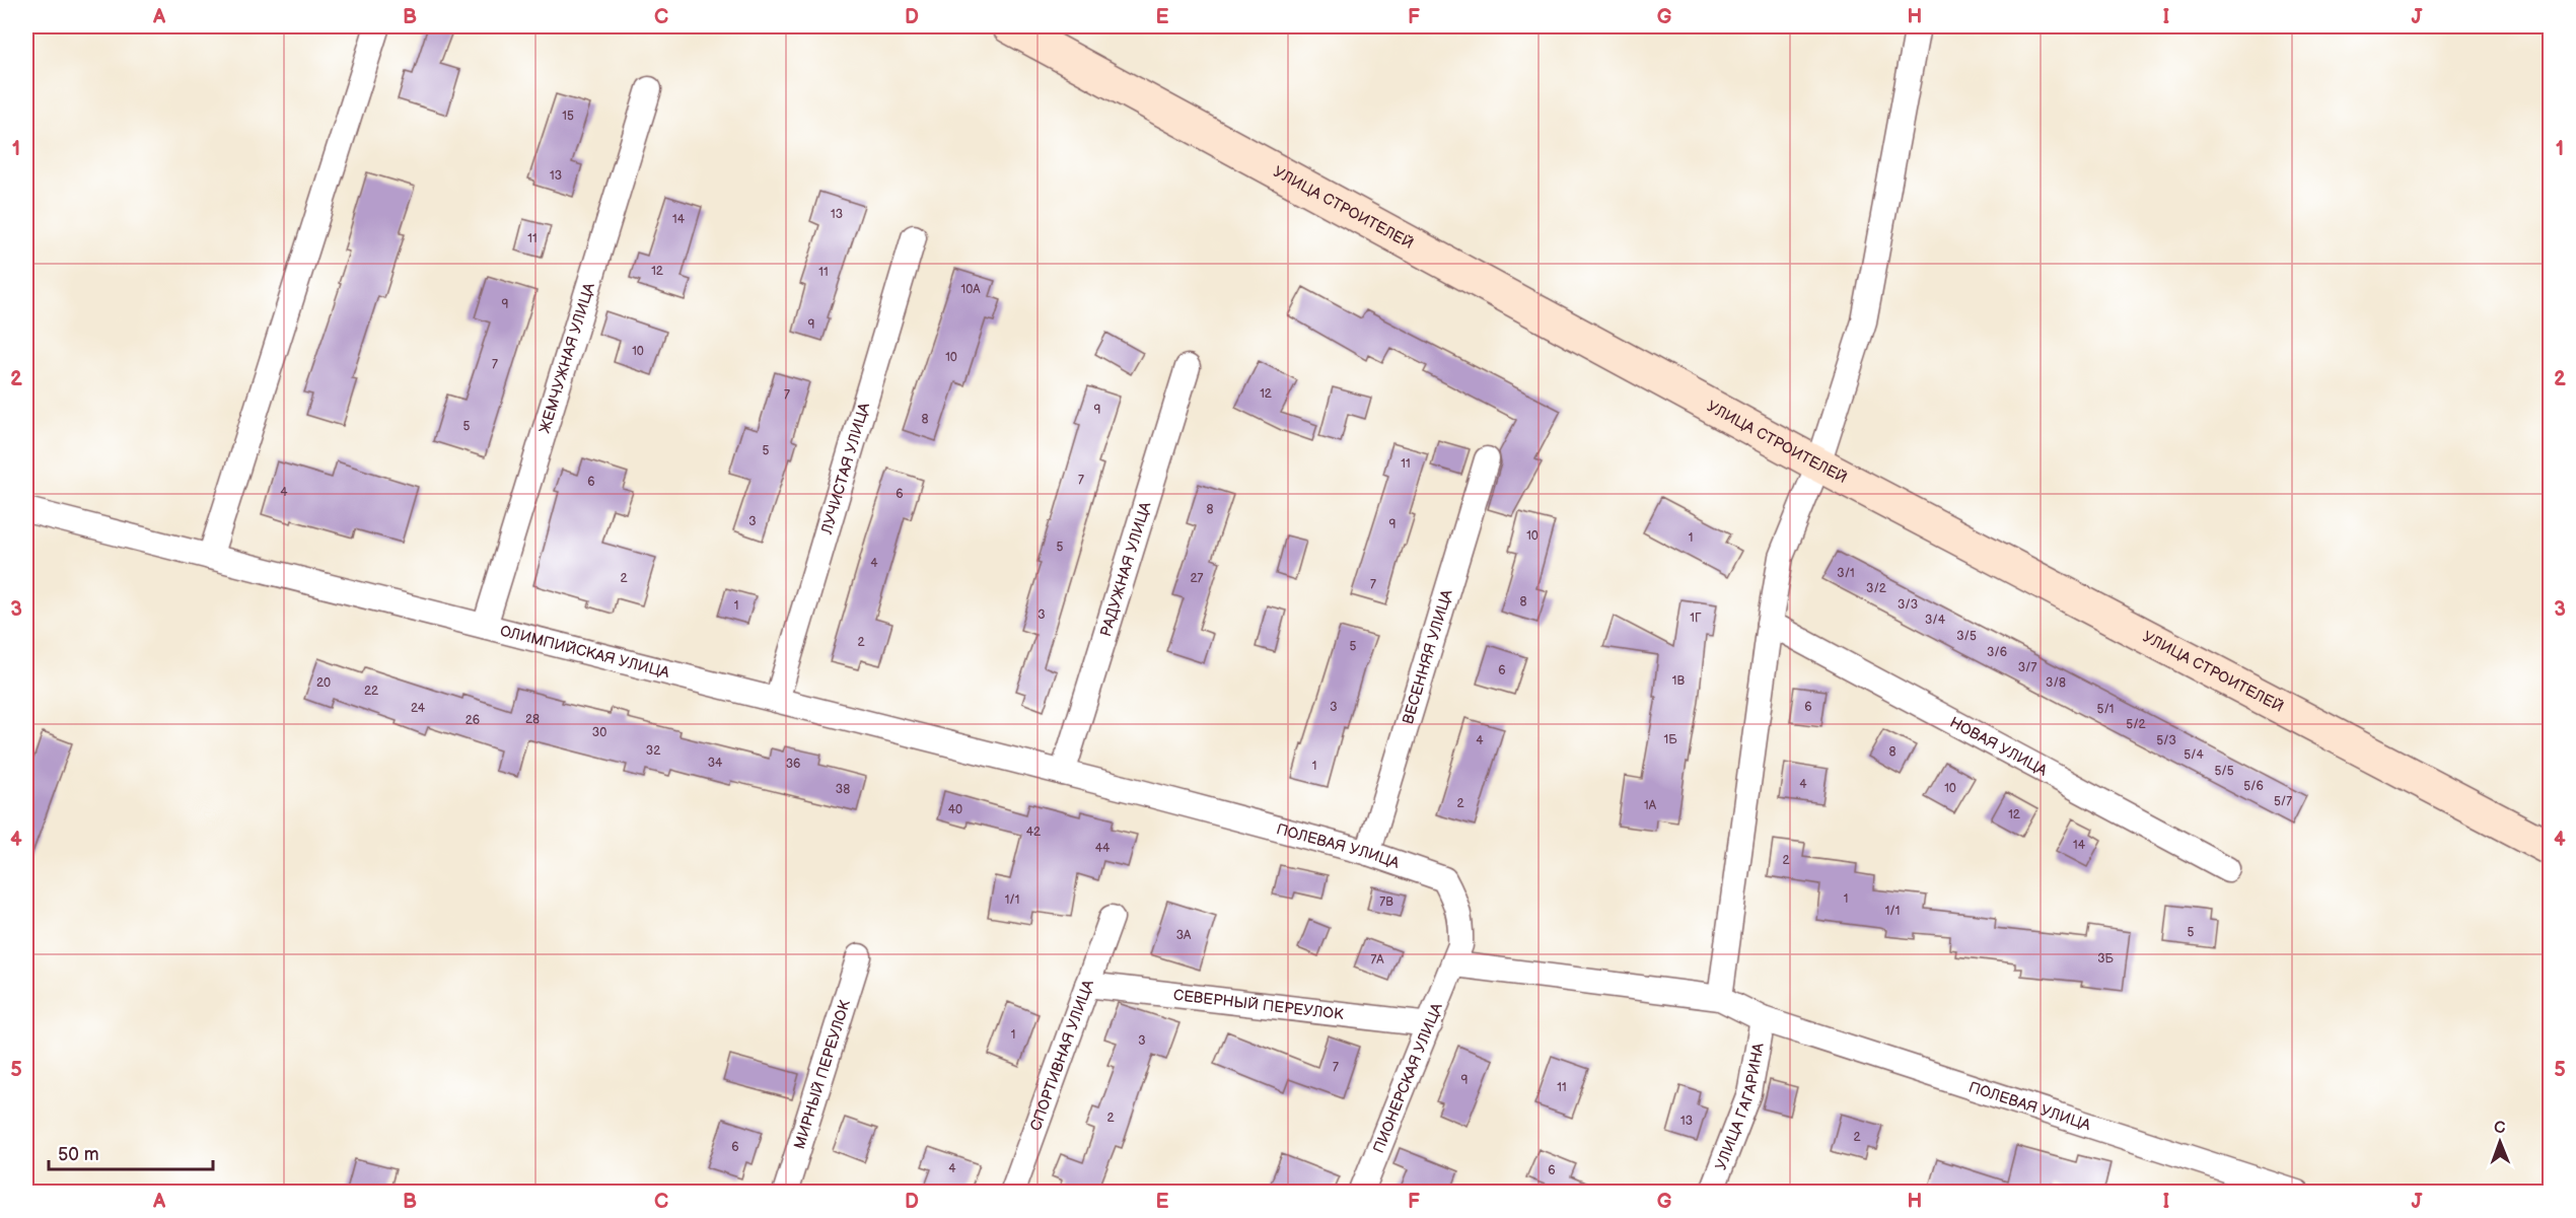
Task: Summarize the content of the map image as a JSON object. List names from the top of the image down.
{
  "streets": {
    "main road": ["УЛИЦА СТРОИТЕЛЕЙ"],
    "street": [
      "ЖЕМЧУЖНАЯ УЛИЦА",
      "ЛУЧИСТАЯ УЛИЦА",
      "РАДУЖНАЯ УЛИЦА",
      "ОЛИМПИЙСКАЯ УЛИЦА",
      "ВЕСЕННЯЯ УЛИЦА",
      "НОВАЯ УЛИЦА",
      "ПОЛЕВАЯ УЛИЦА",
      "СЕВЕРНЫЙ ПЕРЕУЛОК",
      "СПОРТИВНАЯ УЛИЦА",
      "МИРНЫЙ ПЕРЕУЛОК",
      "ПИОНЕРСКАЯ УЛИЦА",
      "УЛИЦА ГАГАРИНА"
    ]
  },
  "crossings": [
    ["ЖЕМЧУЖНАЯ УЛИЦА", "ОЛИМПИЙСКАЯ УЛИЦА"],
    ["ЛУЧИСТАЯ УЛИЦА", "ОЛИМПИЙСКАЯ УЛИЦА"],
    ["РАДУЖНАЯ УЛИЦА", "ОЛИМПИЙСКАЯ УЛИЦА"],
    ["ОЛИМПИЙСКАЯ УЛИЦА", "ПОЛЕВАЯ УЛИЦА"],
    ["ВЕСЕННЯЯ УЛИЦА", "ПОЛЕВАЯ УЛИЦА"],
    ["ПОЛЕВАЯ УЛИЦА", "ПИОНЕРСКАЯ УЛИЦА"],
    ["ПОЛЕВАЯ УЛИЦА", "УЛИЦА ГАГАРИНА"],
    ["СЕВЕРНЫЙ ПЕРЕУЛОК", "СПОРТИВНАЯ УЛИЦА"],
    ["СЕВЕРНЫЙ ПЕРЕУЛОК", "ПИОНЕРСКАЯ УЛИЦА"]
  ],
  "house_numbers": [
    "15",
    "13",
    "13",
    "14",
    "11",
    "12",
    "11",
    "10А",
    "9",
    "9",
    "10",
    "10",
    "7",
    "12",
    "7",
    "9",
    "8",
    "5",
    "5",
    "11",
    "7",
    "6",
    "4",
    "6",
    "8",
    "3",
    "9",
    "10",
    "1",
    "5",
    "4",
    "3/1",
    "2",
    "27",
    "7",
    "3/2",
    "8",
    "3/3",
    "1",
    "3",
    "1Г",
    "3/4",
    "3/5",
    "2",
    "5",
    "3/6",
    "3/7",
    "6",
    "1В",
    "20",
    "3/8",
    "22",
    "3",
    "6",
    "24",
    "5/1",
    "28",
    "26",
    "5/2",
    "30",
    "1Б",
    "4",
    "5/3",
    "32",
    "8",
    "5/4",
    "34",
    "36",
    "1",
    "5/5",
    "4",
    "5/6",
    "10",
    "38",
    "5/7",
    "2",
    "1А",
    "40",
    "12",
    "42",
    "14",
    "44",
    "2",
    "1",
    "1/1",
    "7В",
    "1/1",
    "5",
    "3А",
    "3Б",
    "7А",
    "1",
    "3",
    "7",
    "9",
    "11",
    "2",
    "13",
    "2",
    "6",
    "4",
    "6"
  ],
  "scale_bar": "50 m",
  "north": "top",
  "grid": {
    "columns": [
      "A",
      "B",
      "C",
      "D",
      "E",
      "F",
      "G",
      "H",
      "I",
      "J"
    ],
    "rows": [
      "1",
      "2",
      "3",
      "4",
      "5"
    ]
  }
}
